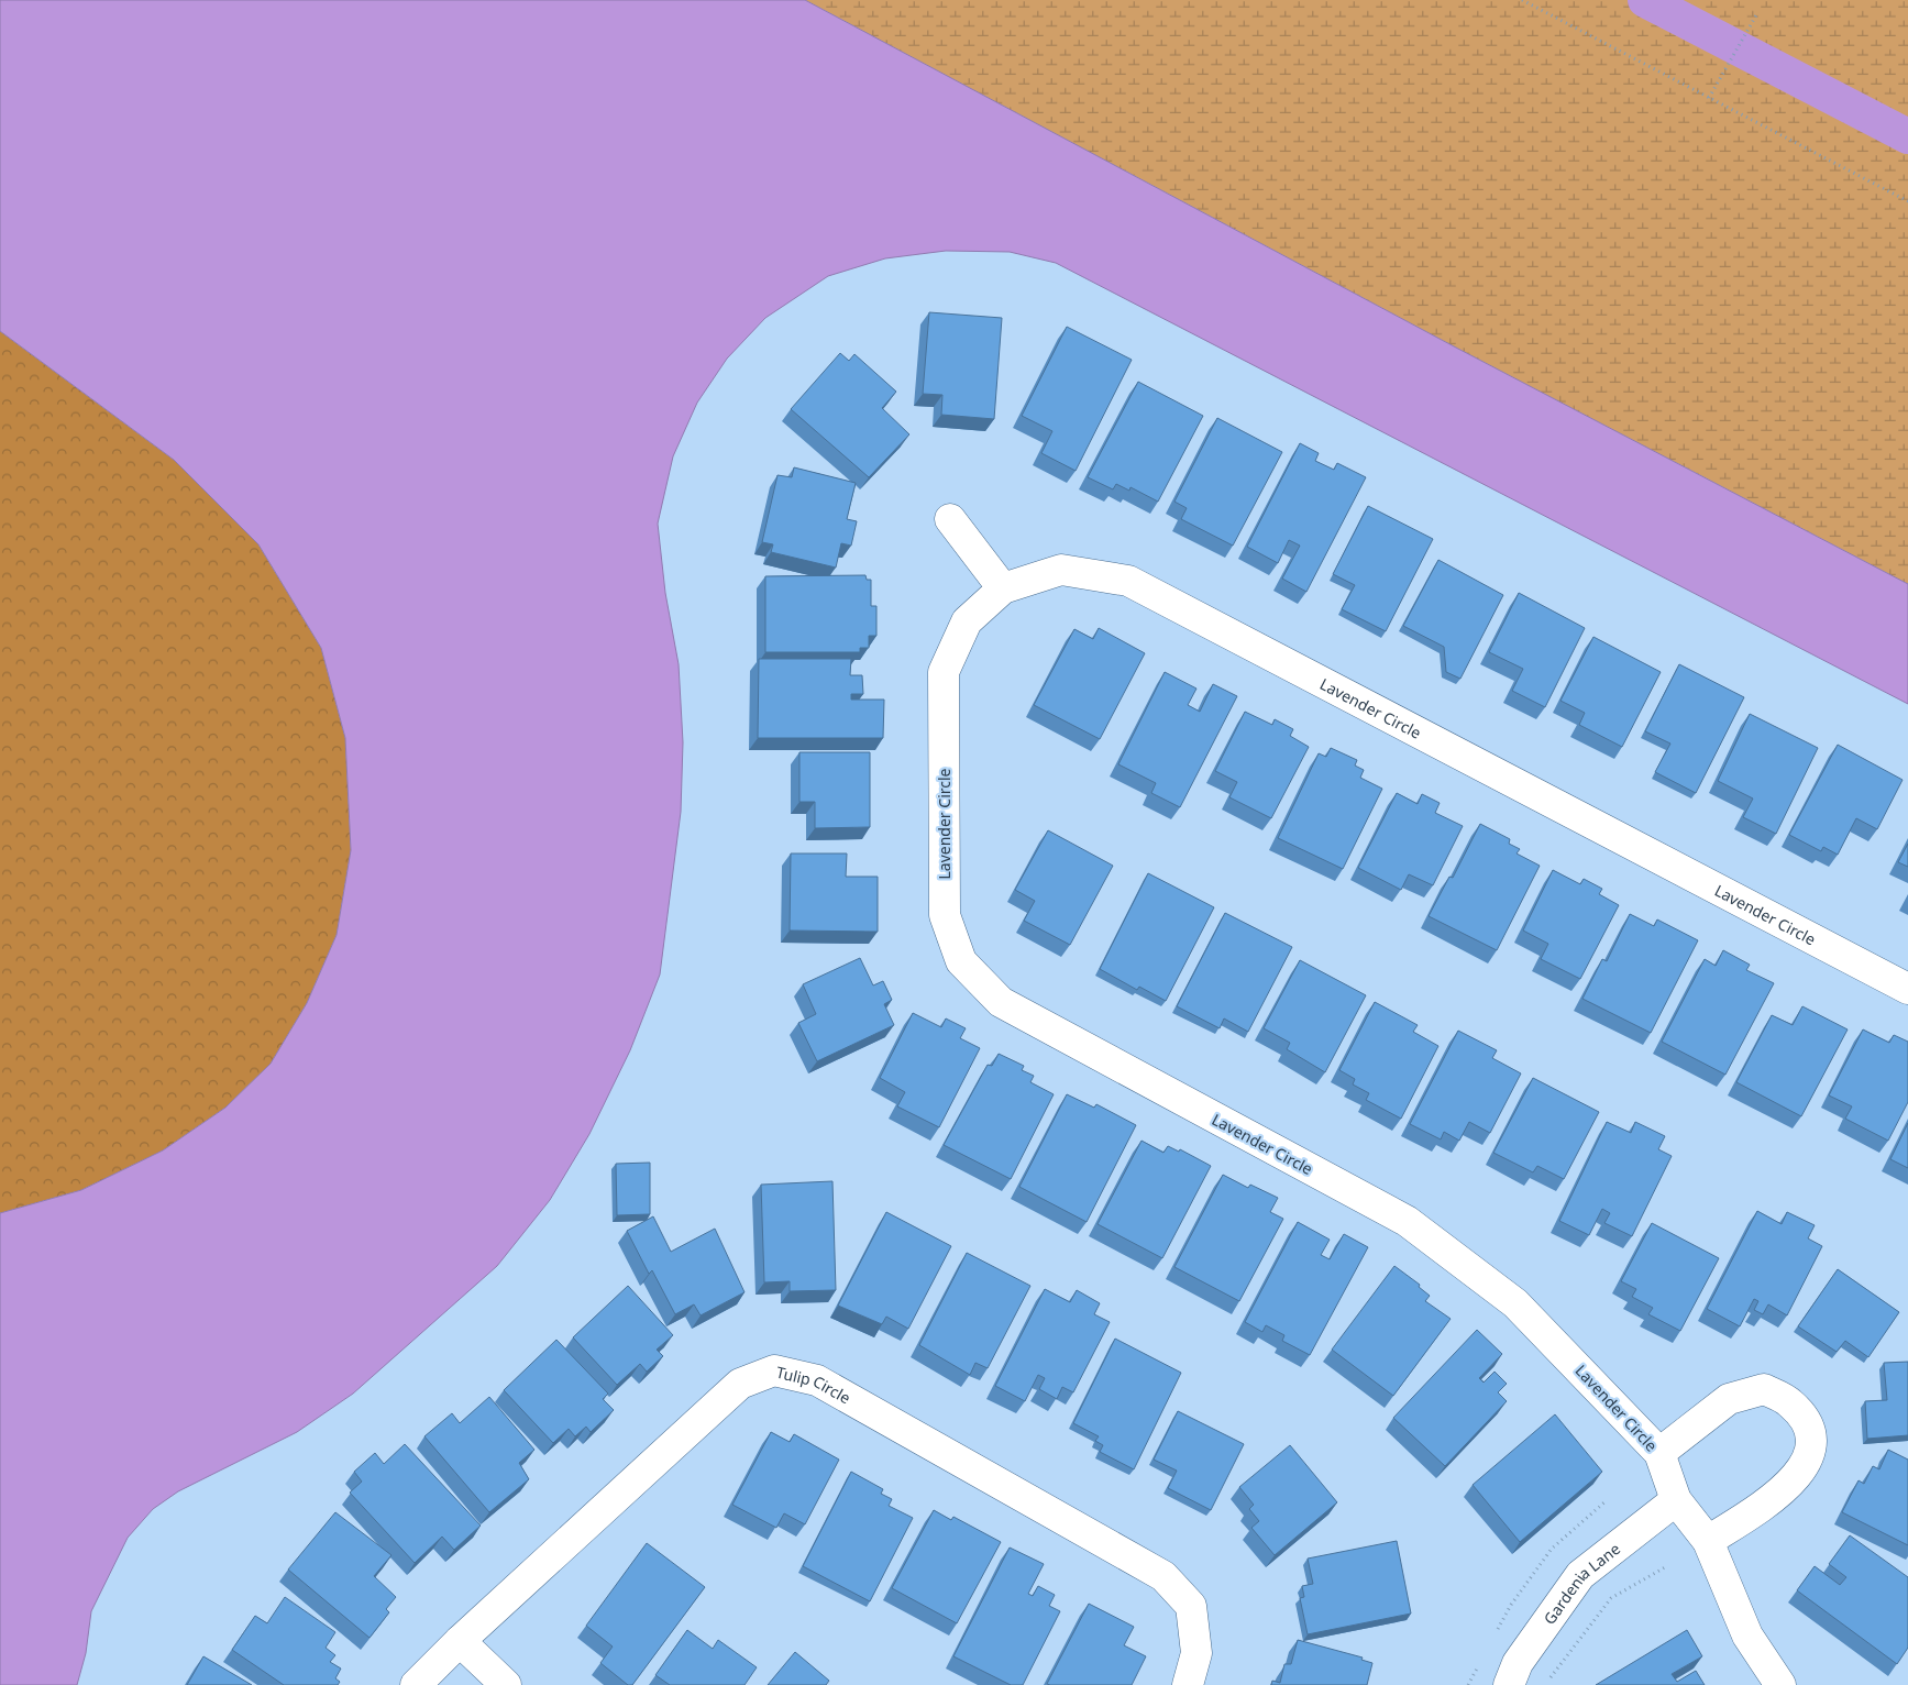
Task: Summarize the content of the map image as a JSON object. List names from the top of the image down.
{
  "streets": {
    "street": ["Lavender Circle", "Tulip Circle", "Gardenia Lane"]
  },
  "crossings": [
    ["Lavender Circle", "Gardenia Lane"]
  ]
}
